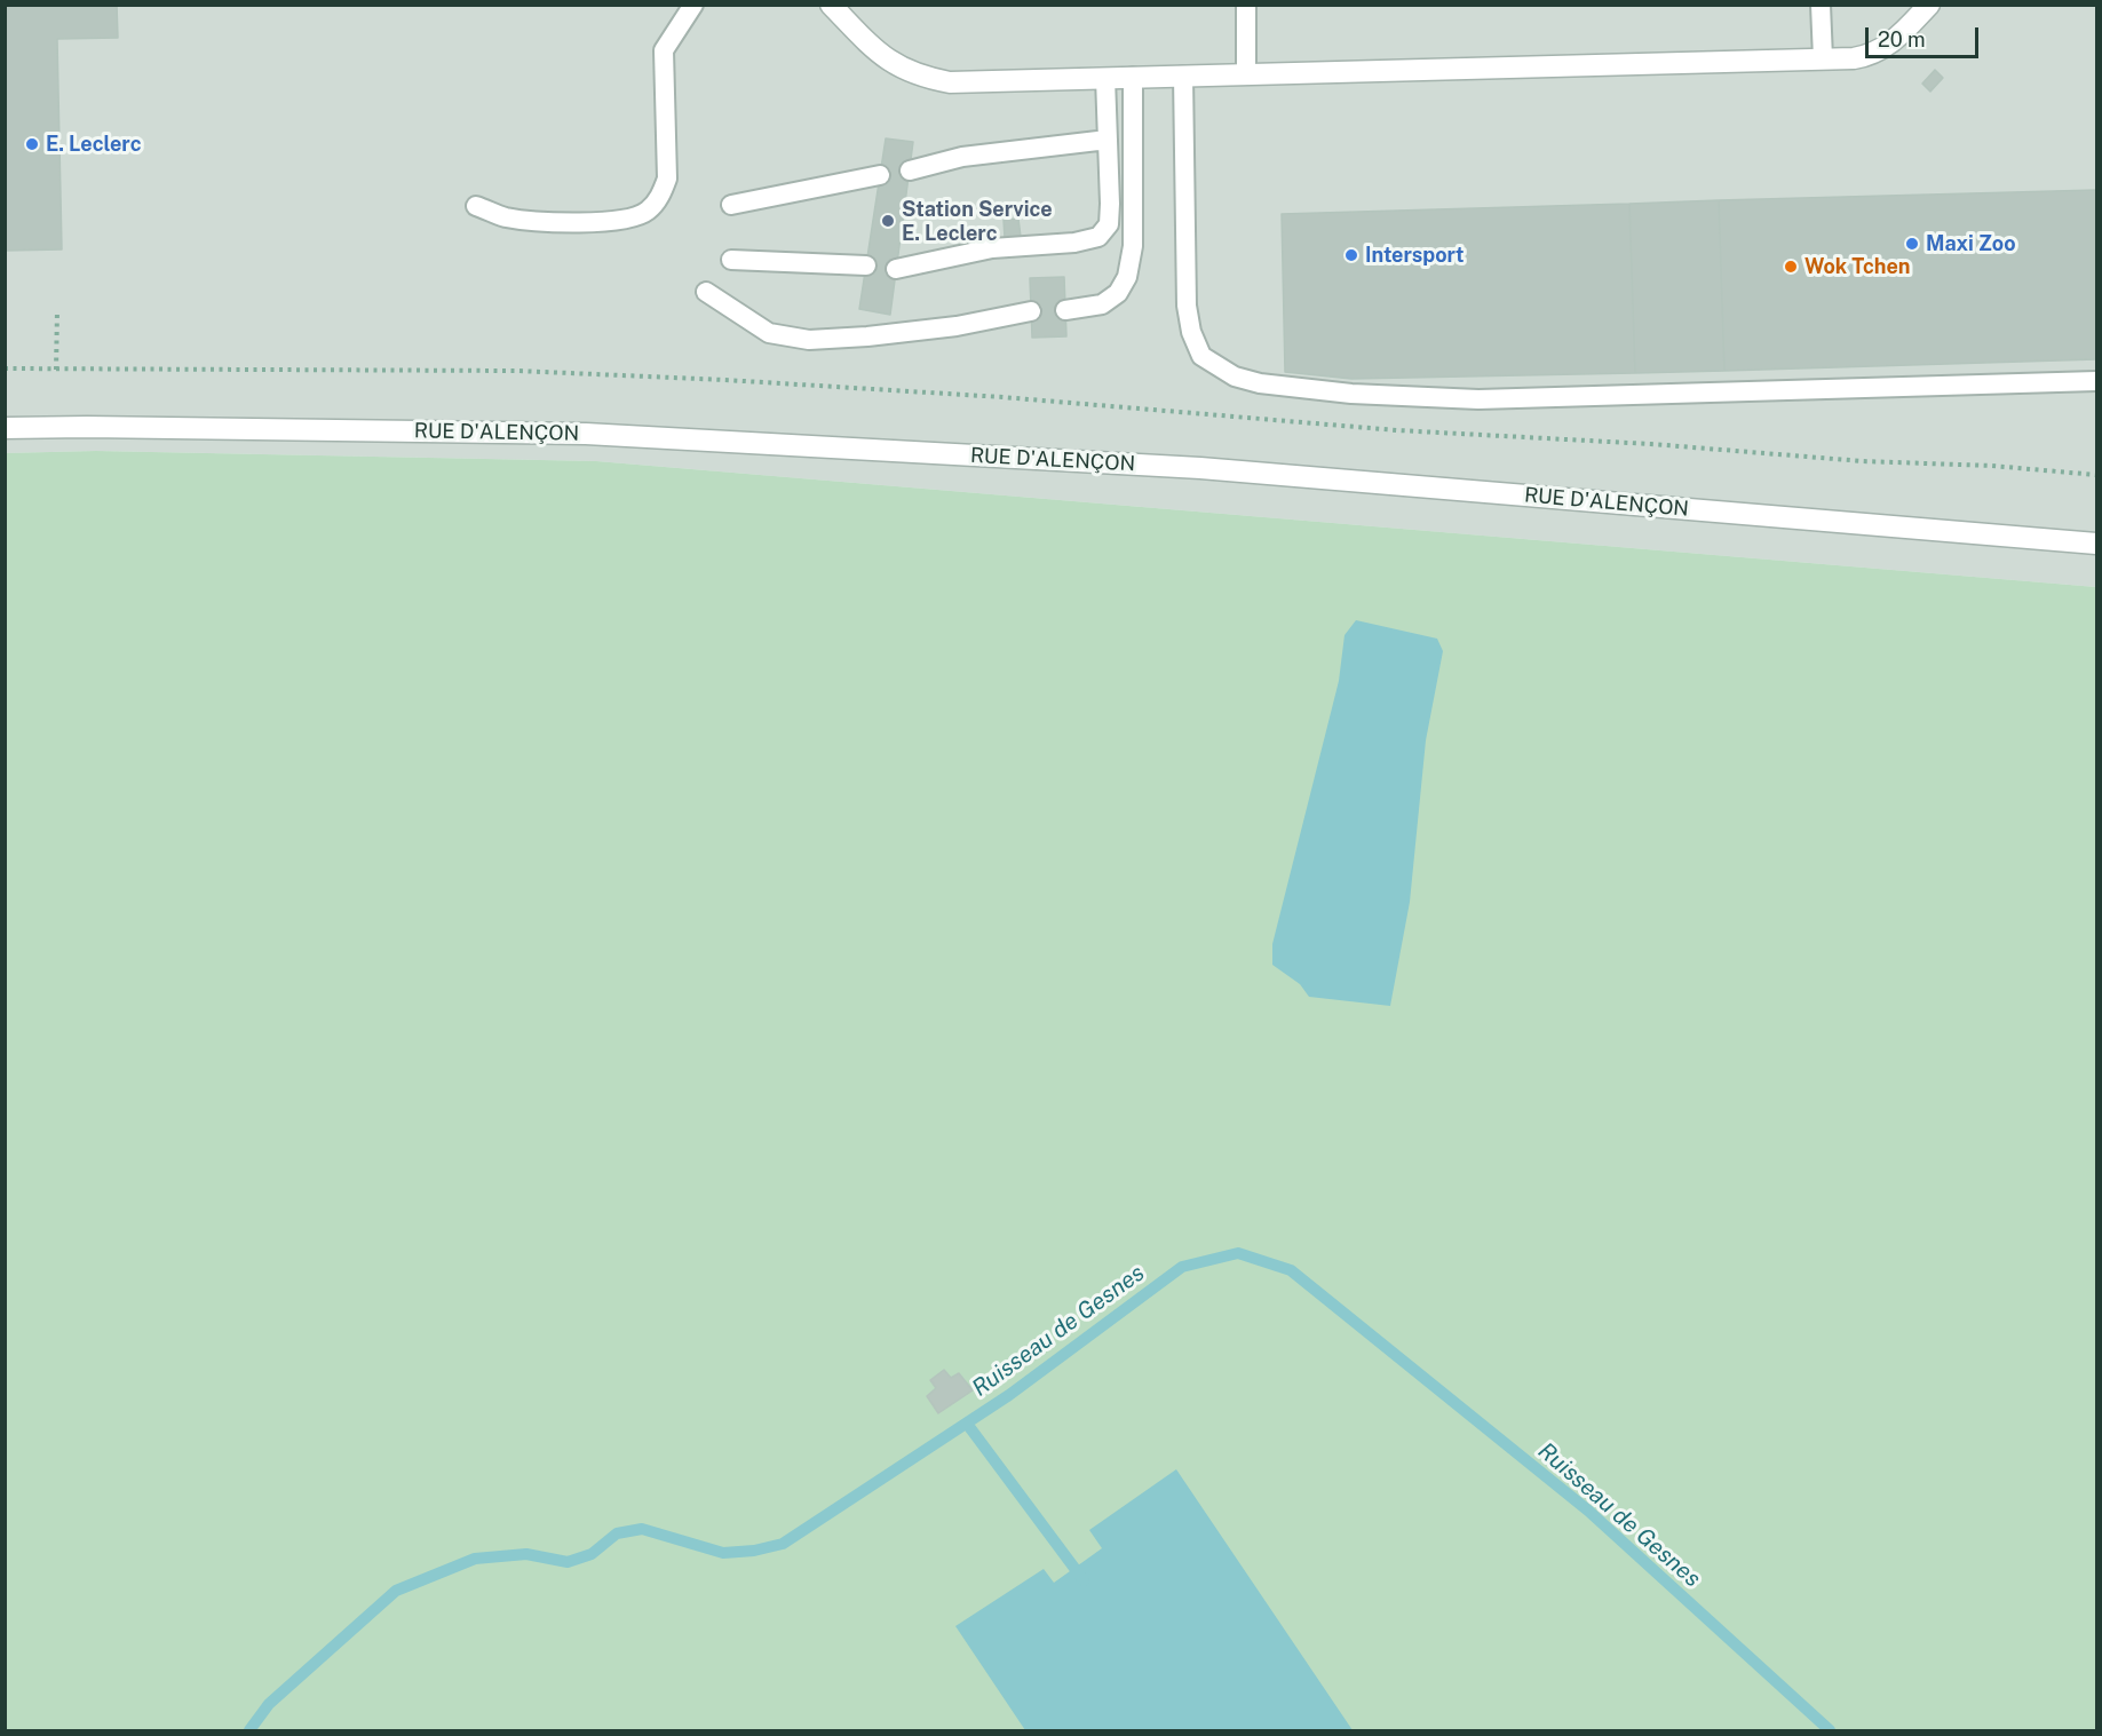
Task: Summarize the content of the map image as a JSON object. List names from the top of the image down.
{
  "streets": {
    "street": ["RUE D'ALENÇON"]
  },
  "water": ["Ruisseau de Gesnes"],
  "places": [
    "E. Leclerc",
    "Station Service E. Leclerc",
    "Maxi Zoo",
    "Intersport",
    "Wok Tchen"
  ],
  "scale_bar": "20 m"
}
